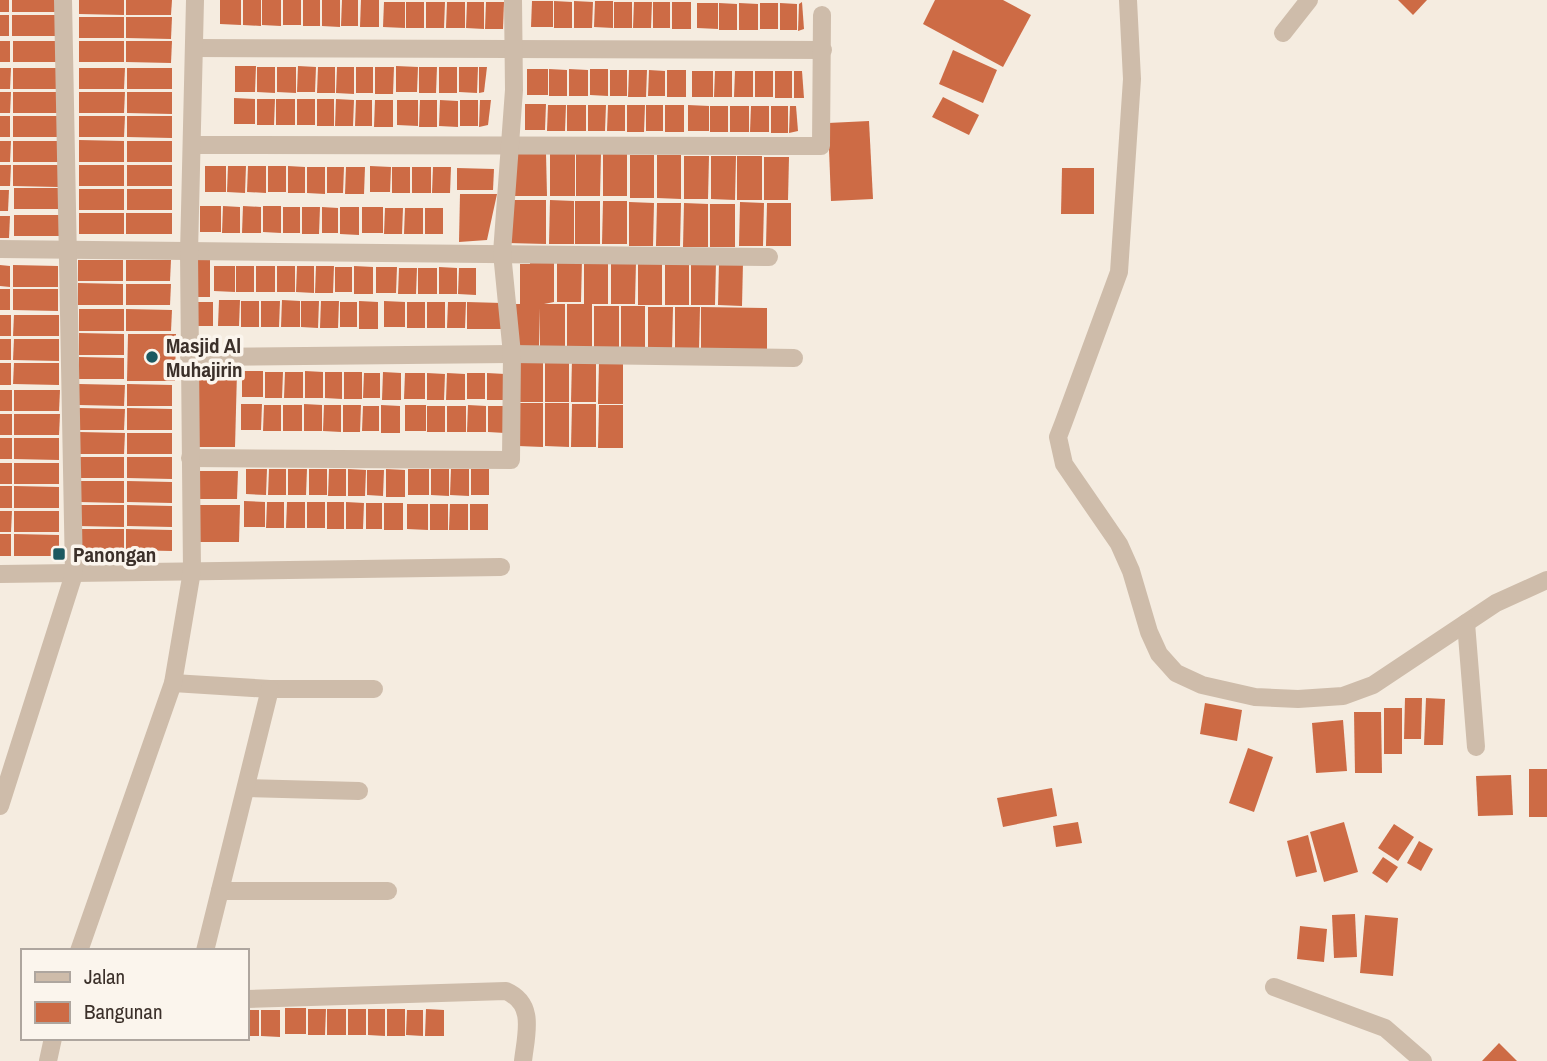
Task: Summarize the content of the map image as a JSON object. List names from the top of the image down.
{
  "places": {
    "other": ["Masjid Al Muhajirin"],
    "transit": ["Panongan"]
  },
  "legend": ["Jalan", "Bangunan"]
}
